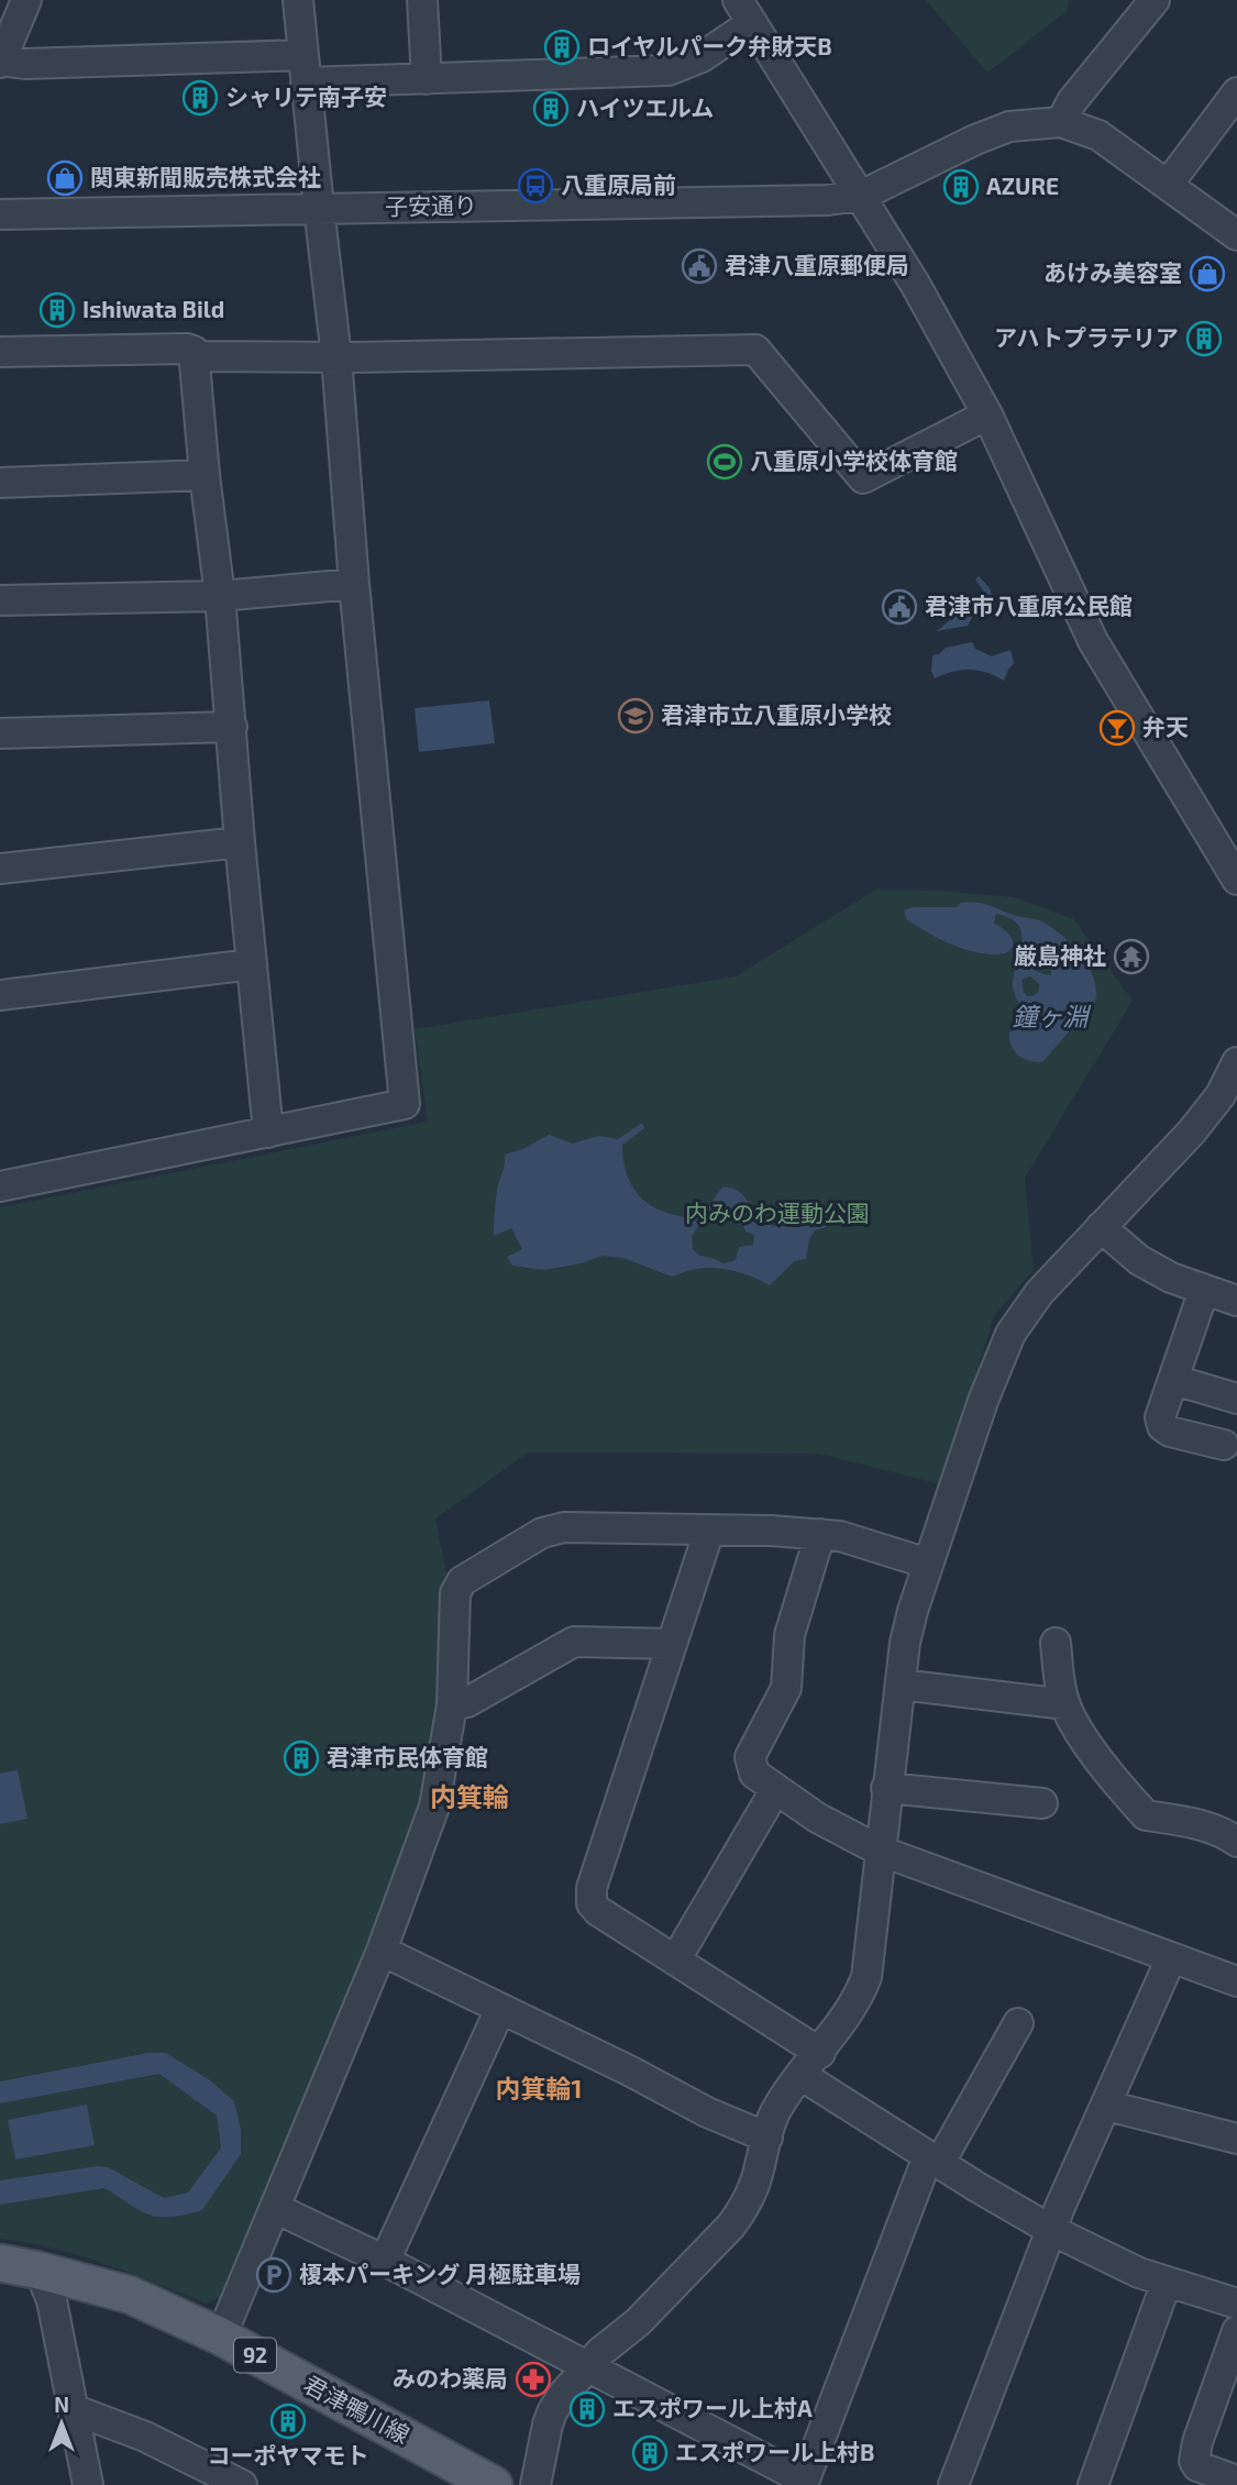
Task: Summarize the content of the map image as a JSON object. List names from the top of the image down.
{
  "streets": {
    "main road": ["92", "君津鴨川線"],
    "street": ["子安通り"]
  },
  "districts": ["内箕輪", "内箕輪1"],
  "water": ["鐘ヶ淵"],
  "parks": ["内みのわ運動公園"],
  "places": {
    "building": [
      "ロイヤルパーク弁財天B",
      "シャリテ南子安",
      "ハイツエルム",
      "AZURE",
      "Ishiwata Bild",
      "アハトプラテリア",
      "君津市民体育館",
      "エスポワール上村A",
      "コーポヤマモト",
      "エスポワール上村B"
    ],
    "shop": ["関東新聞販売株式会社", "あけみ美容室"],
    "bus stop": ["八重原局前"],
    "public building": ["君津八重原郵便局", "君津市八重原公民館"],
    "sports": ["八重原小学校体育館"],
    "school or university": ["君津市立八重原小学校"],
    "bar": ["弁天"],
    "temple": ["厳島神社"],
    "parking": ["榎本パーキング 月極駐車場"],
    "pharmacy": ["みのわ薬局"]
  },
  "north": "top"
}
